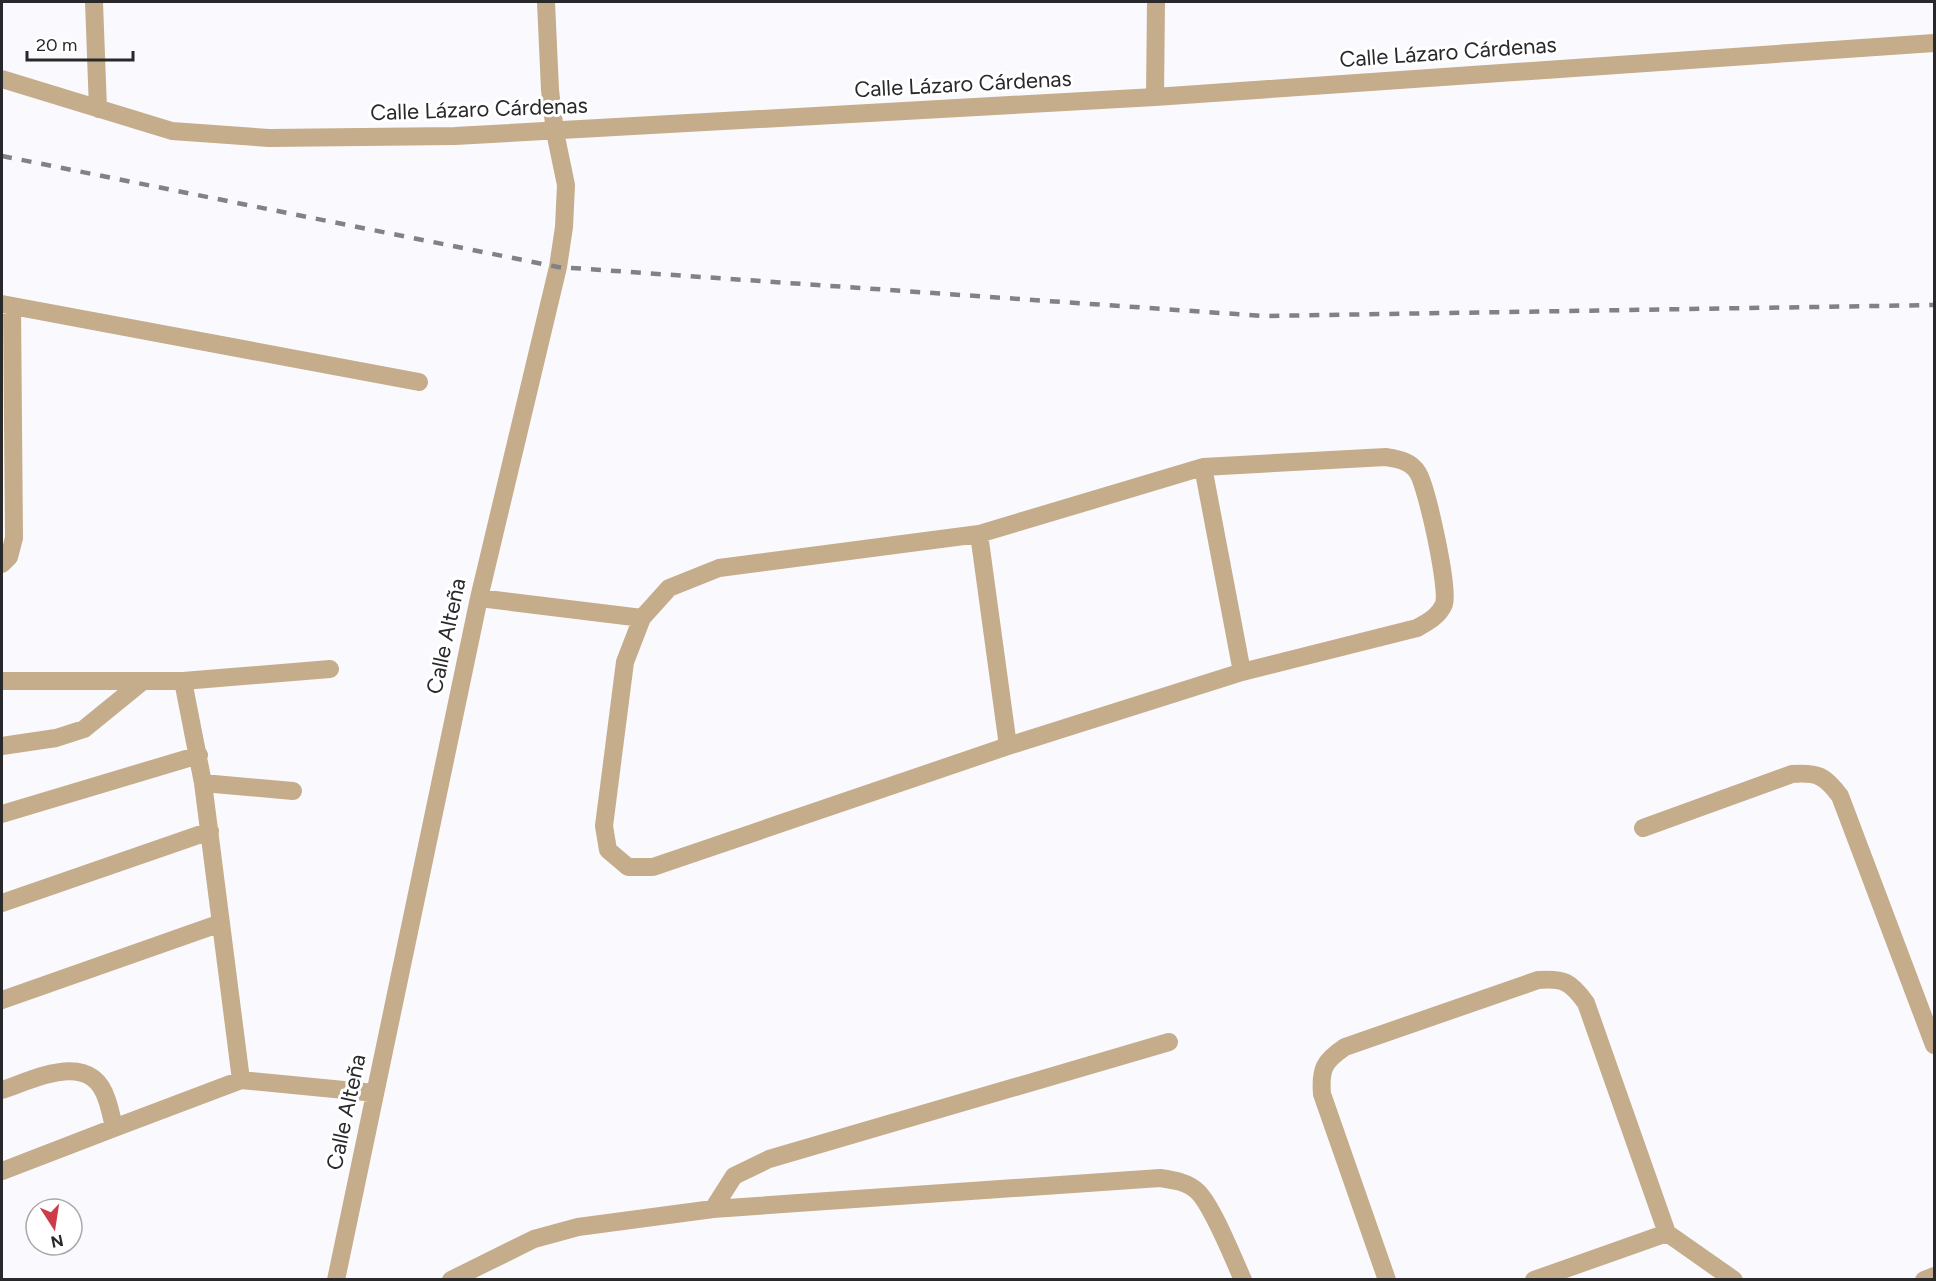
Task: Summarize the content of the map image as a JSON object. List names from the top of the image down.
{
  "streets": {
    "street": ["Calle Lázaro Cárdenas", "Calle Alteña"]
  },
  "crossings": [
    ["Calle Lázaro Cárdenas", "Calle Alteña"]
  ],
  "scale_bar": "20 m",
  "north": "bottom"
}
